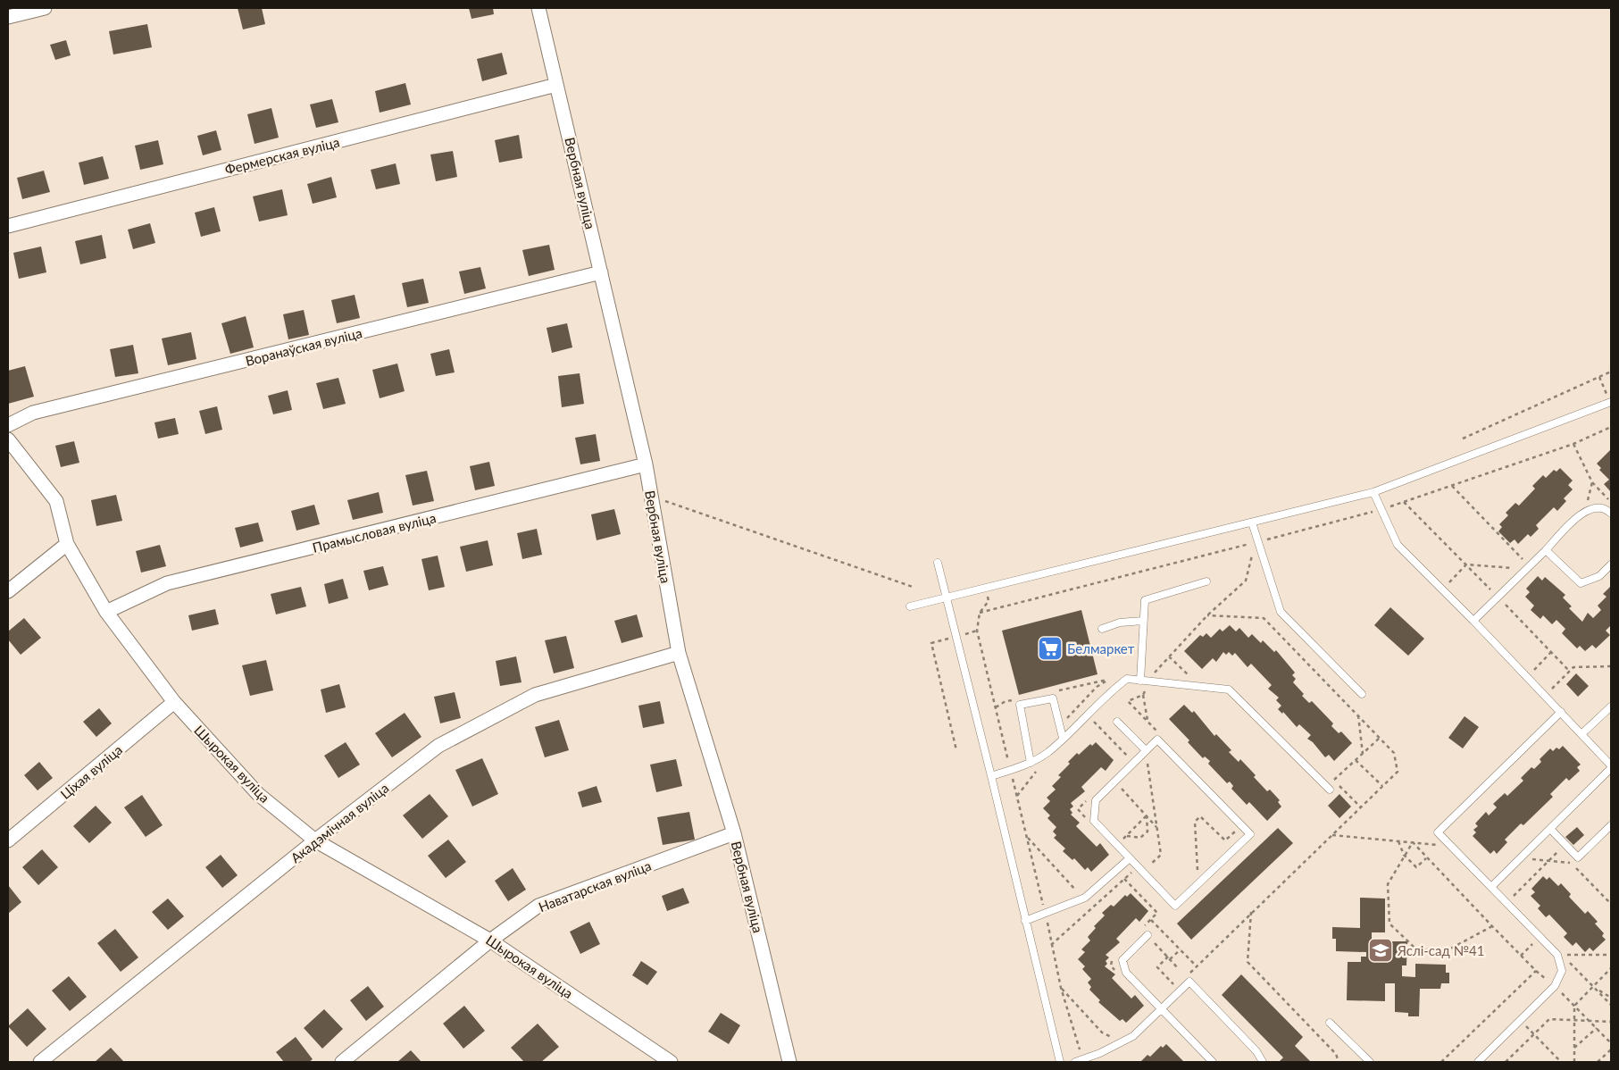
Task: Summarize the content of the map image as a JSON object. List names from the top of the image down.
{
  "streets": {
    "street": [
      "Фермерская вуліца",
      "Вербная вуліца",
      "Воранаўская вуліца",
      "Прамысловая вуліца",
      "Шырокая вуліца",
      "Ціхая вуліца",
      "Акадэмічная вуліца",
      "Наватарская вуліца"
    ]
  },
  "crossings": [
    ["Фермерская вуліца", "Вербная вуліца"],
    ["Вербная вуліца", "Воранаўская вуліца"],
    ["Вербная вуліца", "Прамысловая вуліца"],
    ["Вербная вуліца", "Акадэмічная вуліца"],
    ["Вербная вуліца", "Наватарская вуліца"],
    ["Прамысловая вуліца", "Шырокая вуліца"],
    ["Шырокая вуліца", "Ціхая вуліца"],
    ["Шырокая вуліца", "Акадэмічная вуліца"],
    ["Шырокая вуліца", "Наватарская вуліца"]
  ],
  "places": {
    "supermarket": ["Белмаркет"],
    "school or university": ["Яслі-сад №41"]
  }
}
